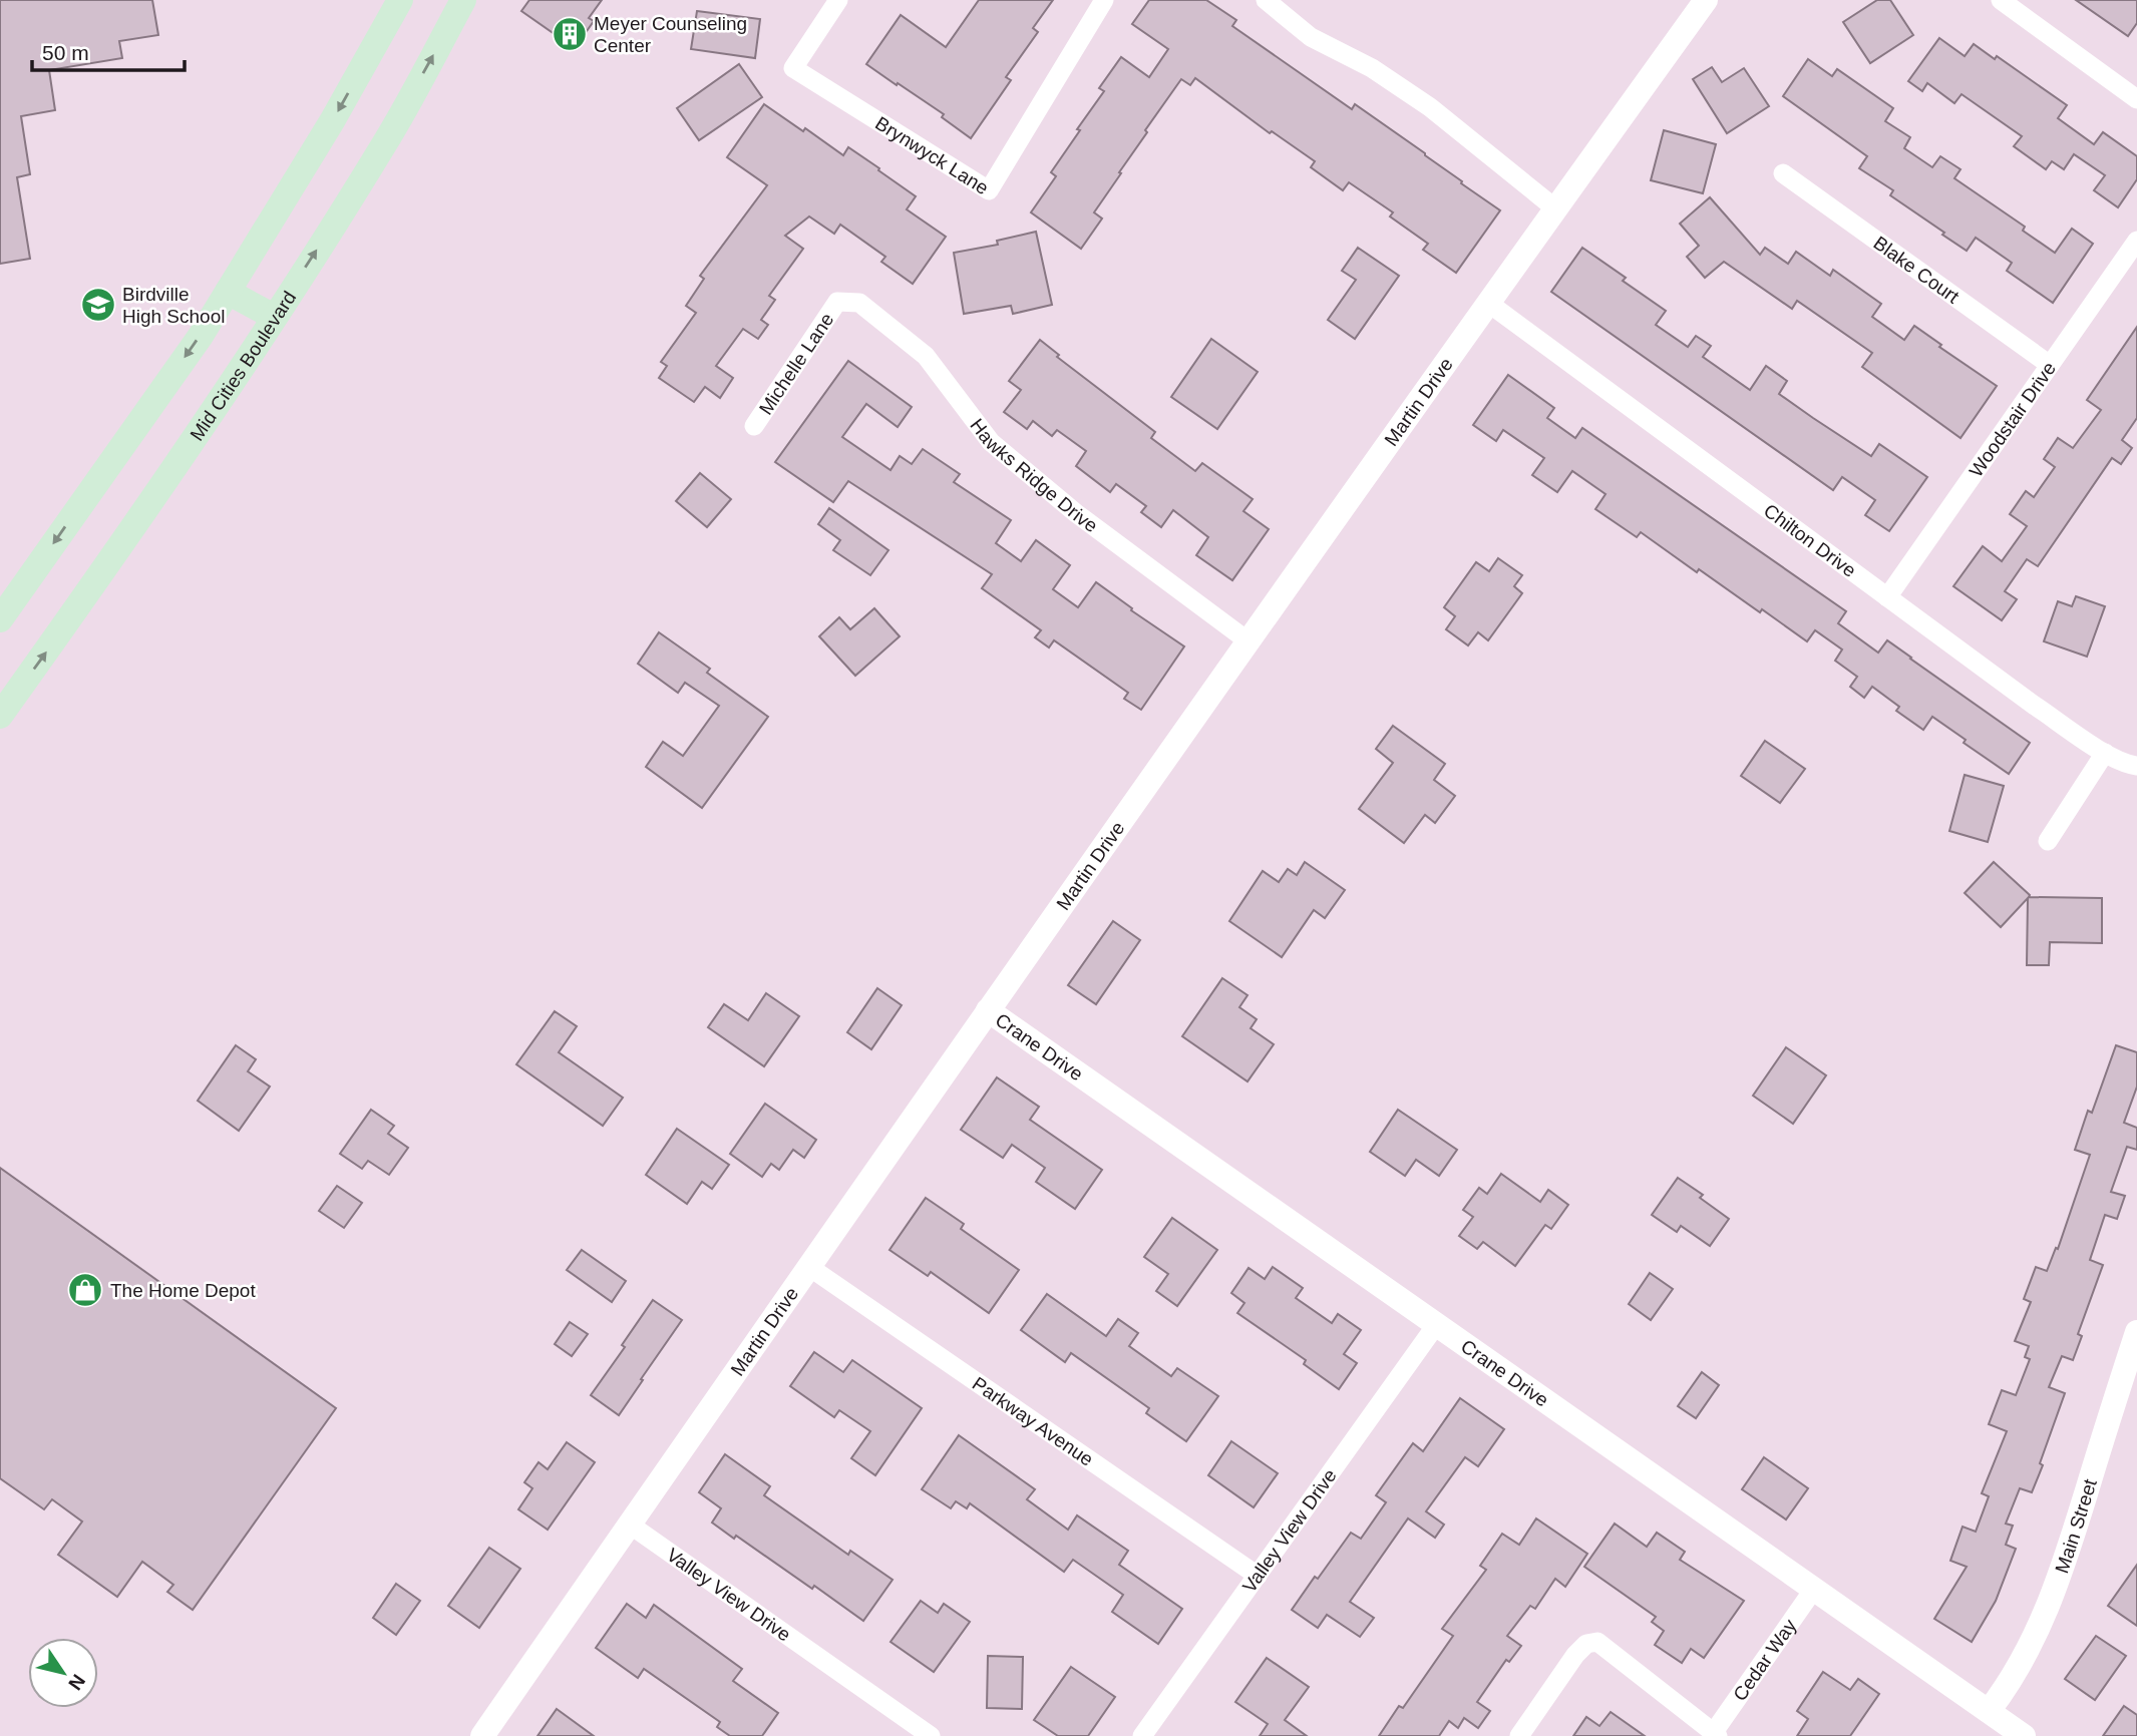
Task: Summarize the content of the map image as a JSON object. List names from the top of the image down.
{
  "streets": {
    "main road": ["Mid Cities Boulevard"],
    "street": [
      "Brynwyck Lane",
      "Blake Court",
      "Michelle Lane",
      "Martin Drive",
      "Woodstair Drive",
      "Hawks Ridge Drive",
      "Chilton Drive",
      "Crane Drive",
      "Parkway Avenue",
      "Main Street",
      "Valley View Drive",
      "Cedar Way"
    ]
  },
  "crossings": [
    ["Blake Court", "Woodstair Drive"],
    ["Michelle Lane", "Hawks Ridge Drive"],
    ["Martin Drive", "Hawks Ridge Drive"],
    ["Martin Drive", "Chilton Drive"],
    ["Martin Drive", "Crane Drive"],
    ["Martin Drive", "Parkway Avenue"],
    ["Martin Drive", "Valley View Drive"],
    ["Woodstair Drive", "Chilton Drive"],
    ["Crane Drive", "Main Street"],
    ["Crane Drive", "Valley View Drive"],
    ["Crane Drive", "Cedar Way"],
    ["Parkway Avenue", "Valley View Drive"]
  ],
  "places": {
    "building": ["Meyer Counseling Center"],
    "school or university": ["Birdville High School"],
    "shop": ["The Home Depot"]
  },
  "scale_bar": "50 m",
  "north": "bottom right"
}
